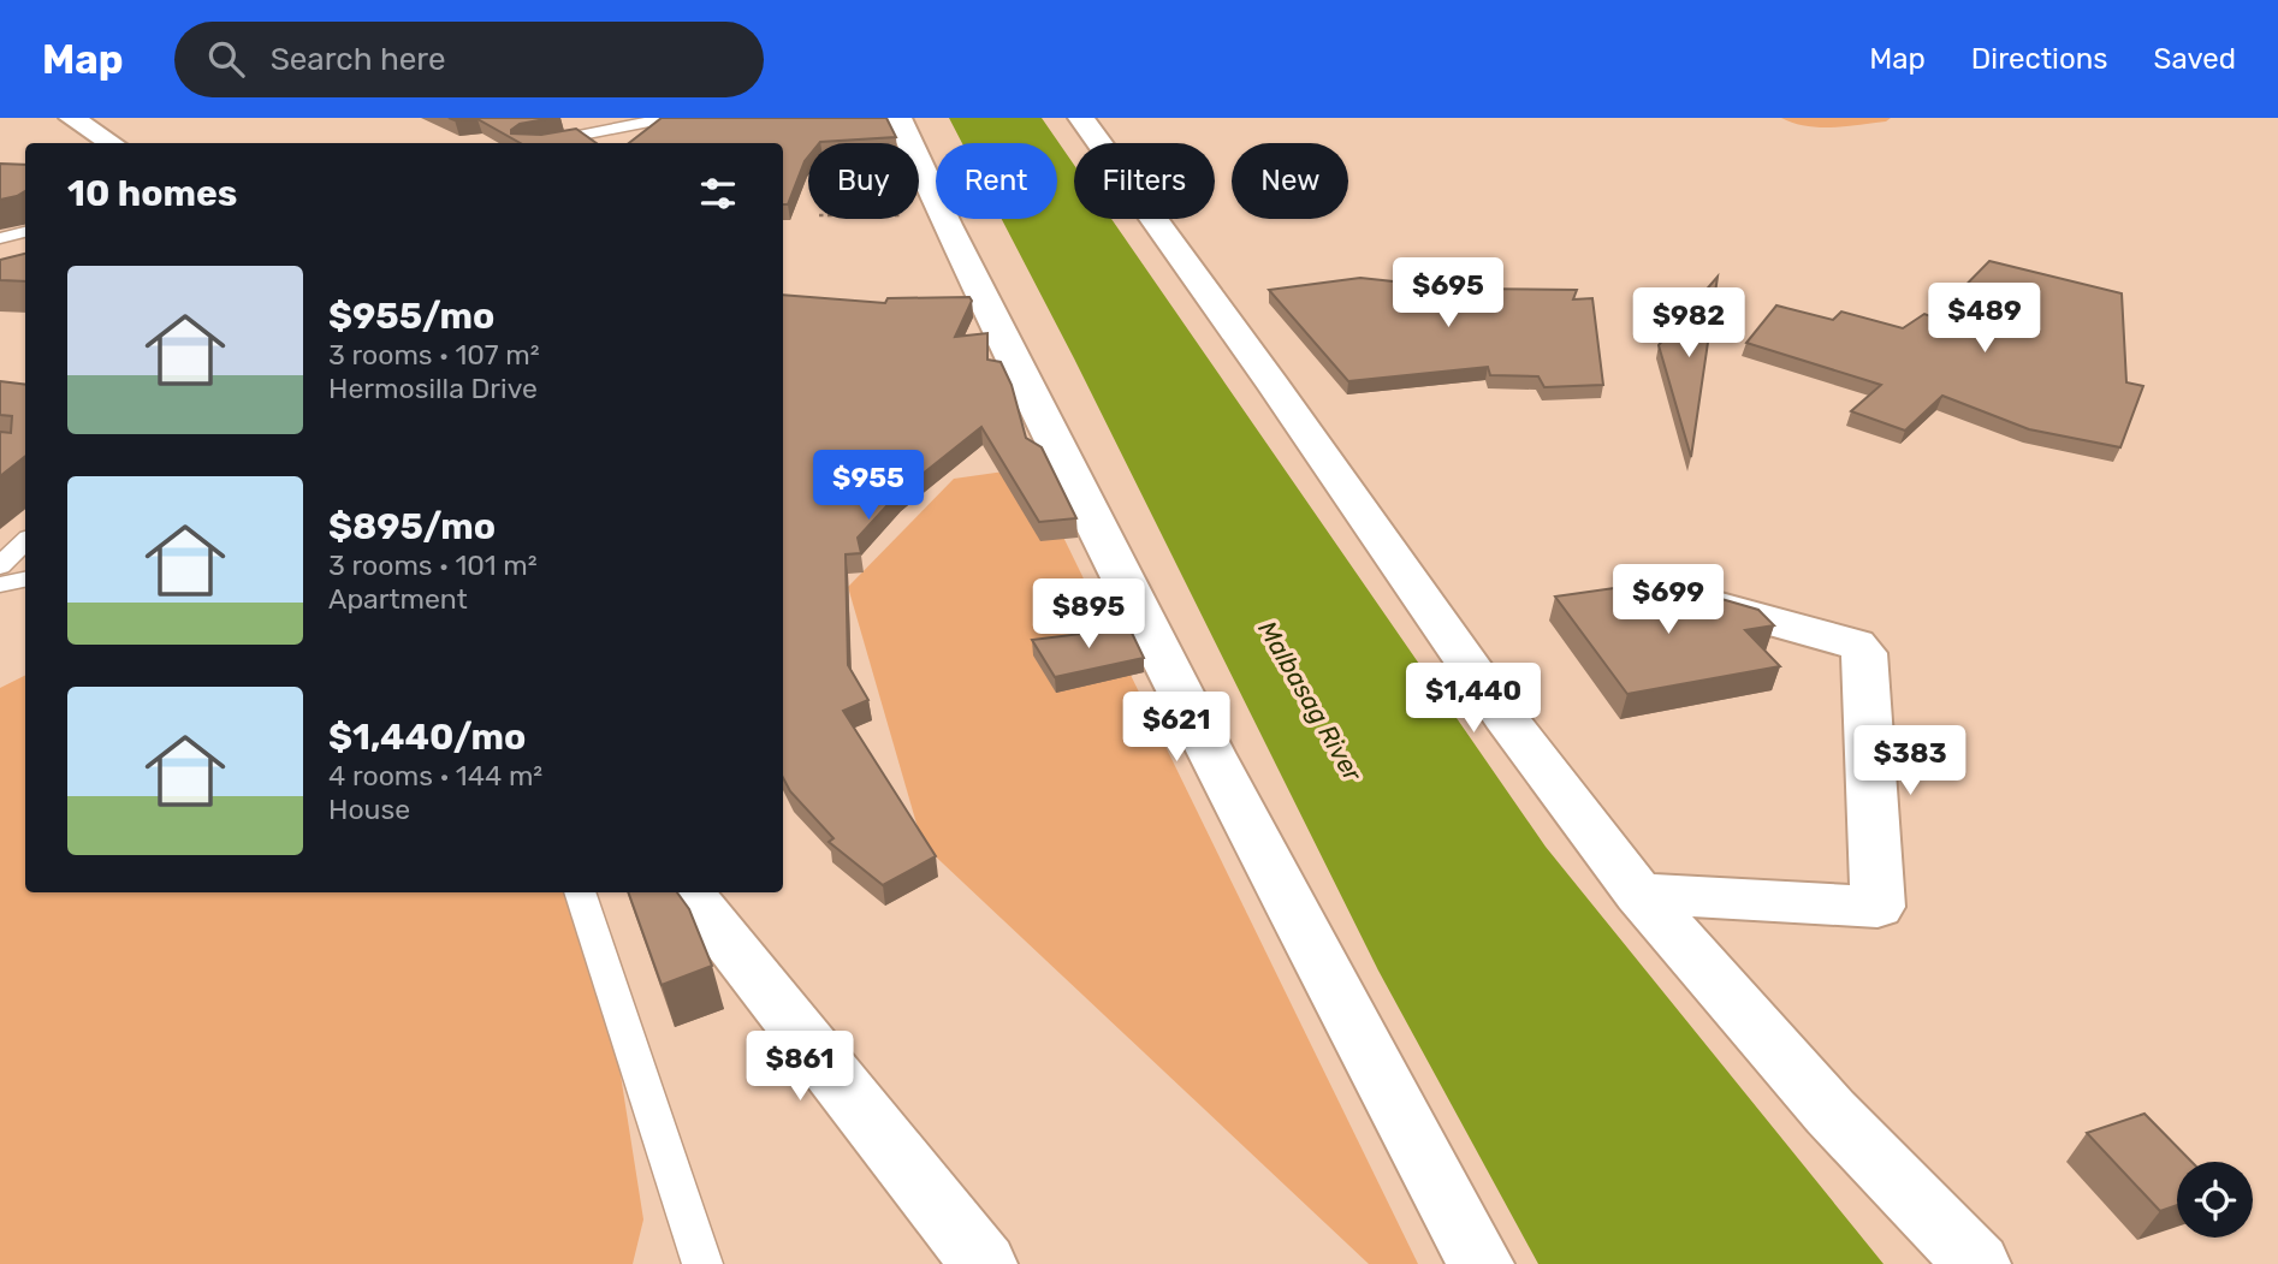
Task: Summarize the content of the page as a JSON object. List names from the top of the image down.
{
  "water": ["Malbasag River"],
  "page": {
    "header": "Map",
    "search": "Search here",
    "nav": ["Map", "Directions", "Saved"],
    "chip": [
      "Buy",
      "Rent",
      "Filters",
      "New"
    ],
    "heading": "10 homes",
    "list": [
      {
        "name": "$955/mo",
        "note": "3 rooms · 107 m² · Hermosilla Drive"
      },
      {
        "name": "$895/mo",
        "note": "3 rooms · 101 m² · Apartment"
      },
      {
        "name": "$1,440/mo",
        "note": "4 rooms · 144 m² · House"
      }
    ],
    "price": [
      "$695",
      "$489",
      "$982",
      "$955",
      "$699",
      "$895",
      "$1,440",
      "$621",
      "$383",
      "$861"
    ]
  }
}
